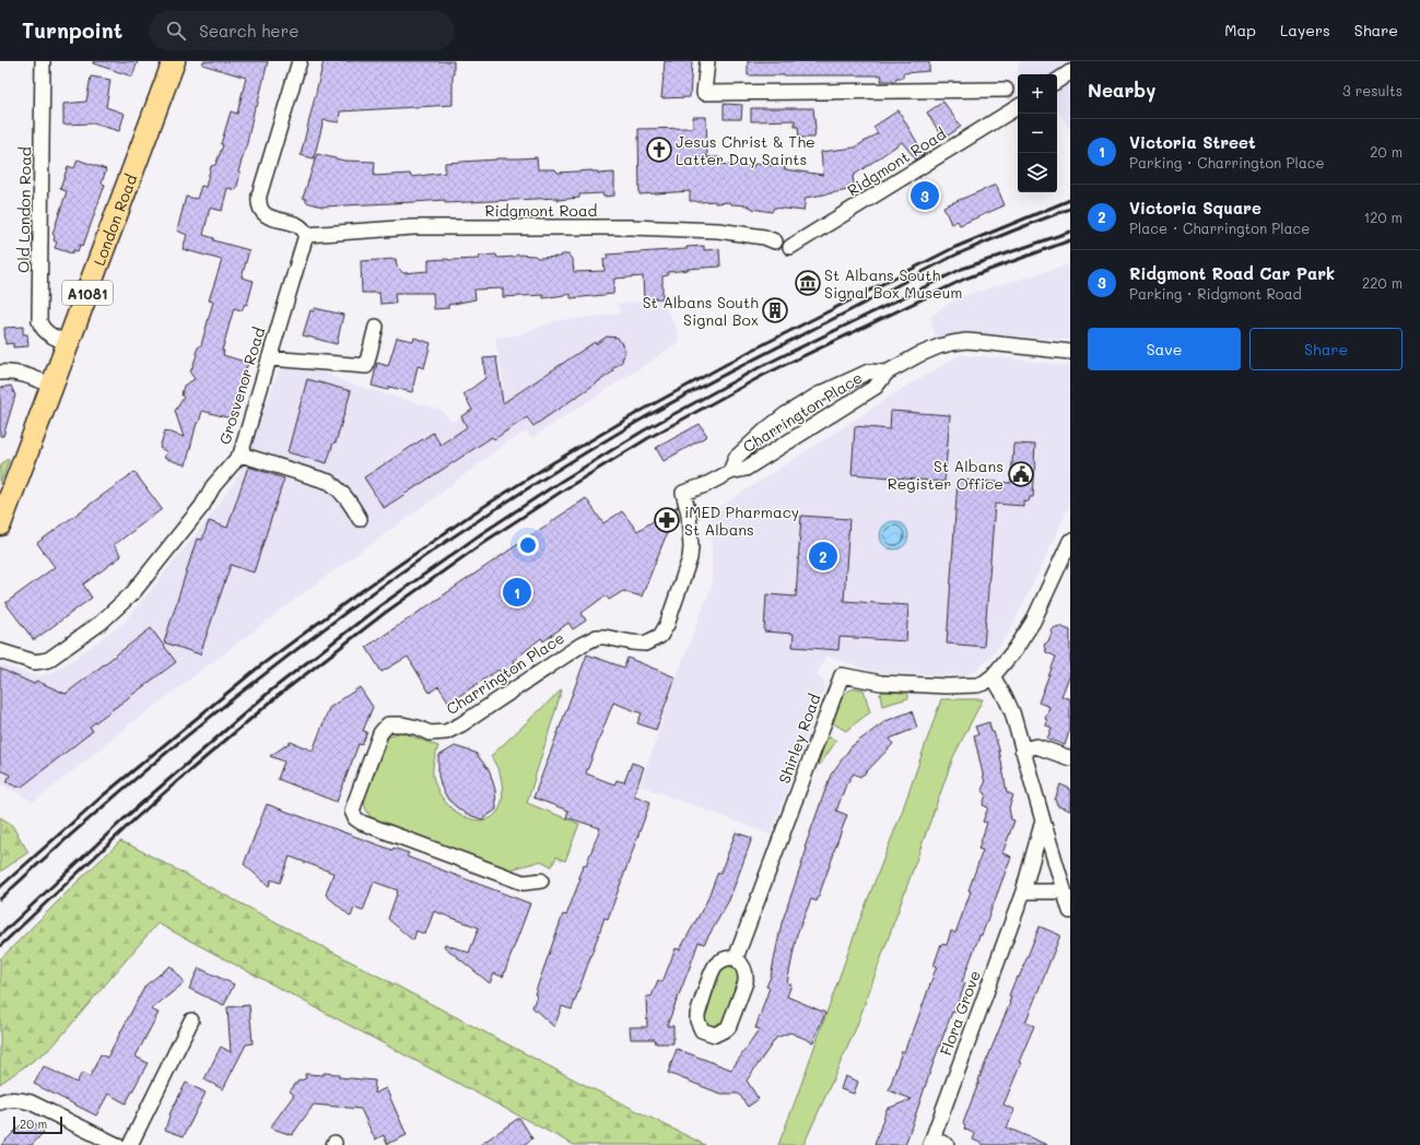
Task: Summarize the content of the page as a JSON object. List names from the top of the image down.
{
  "streets": {
    "main road": ["London Road", "A1081"],
    "street": [
      "Ridgmont Road",
      "Old London Road",
      "Grosvenor Road",
      "Charrington Place",
      "Shirley Road",
      "Flora Grove"
    ]
  },
  "crossings": [
    ["Ridgmont Road", "Grosvenor Road"],
    ["Old London Road", "London Road"]
  ],
  "places": {
    "church": ["Jesus Christ & The Latter Day Saints"],
    "museum": ["St Albans South Signal Box Museum"],
    "building": ["St Albans South Signal Box"],
    "public building": ["St Albans Register Office"],
    "pharmacy": ["iMED Pharmacy St Albans"]
  },
  "scale_bar": "20 m",
  "page": {
    "header": "Turnpoint",
    "search": "Search here",
    "nav": ["Map", "Layers", "Share"],
    "heading": ["Nearby", "3 results"],
    "map_buttons": ["+", "−"],
    "list": [
      {
        "mark": "1",
        "name": "Victoria Street",
        "note": "Parking · Charrington Place",
        "value": "20 m"
      },
      {
        "mark": "2",
        "name": "Victoria Square",
        "note": "Place · Charrington Place",
        "value": "120 m"
      },
      {
        "mark": "3",
        "name": "Ridgmont Road Car Park",
        "note": "Parking · Ridgmont Road",
        "value": "220 m"
      }
    ],
    "pins": ["3", "2", "1"],
    "buttons": ["Save", "Share"],
    "scale": "20 m"
  }
}
